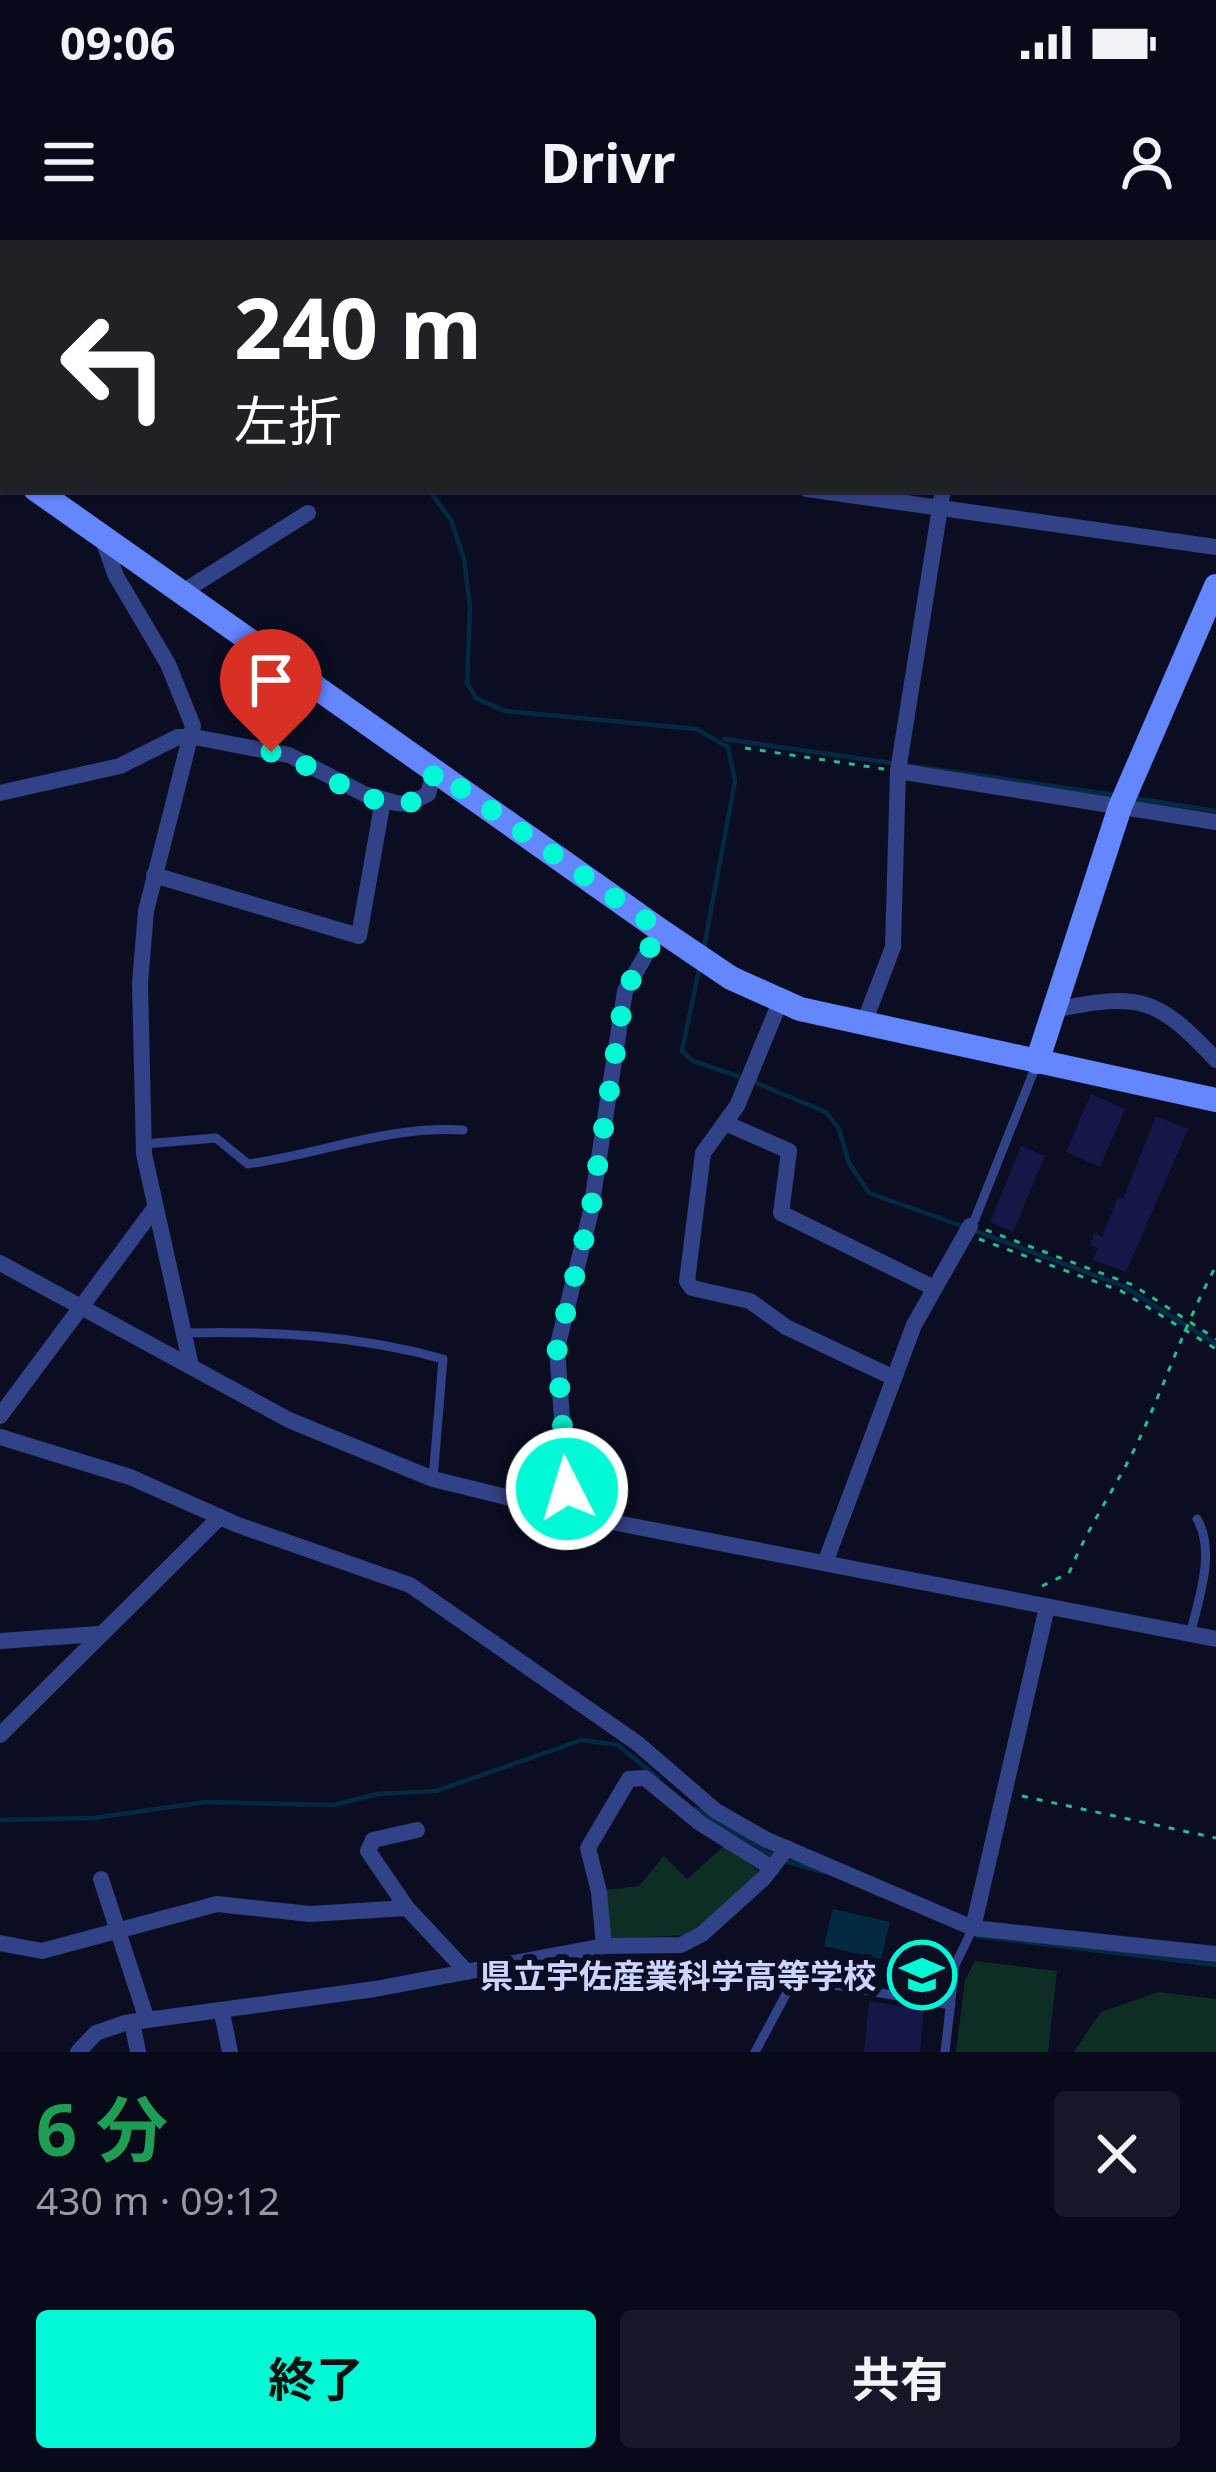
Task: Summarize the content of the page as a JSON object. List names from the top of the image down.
{
  "places": {
    "school or university": ["県立宇佐産業科学高等学校"]
  },
  "page": {
    "status": "09:06",
    "header": "Drivr",
    "turn": ["240 m", "左折"],
    "heading": ["6 分", "430 m · 09:12"],
    "buttons": ["終了", "共有"]
  }
}
